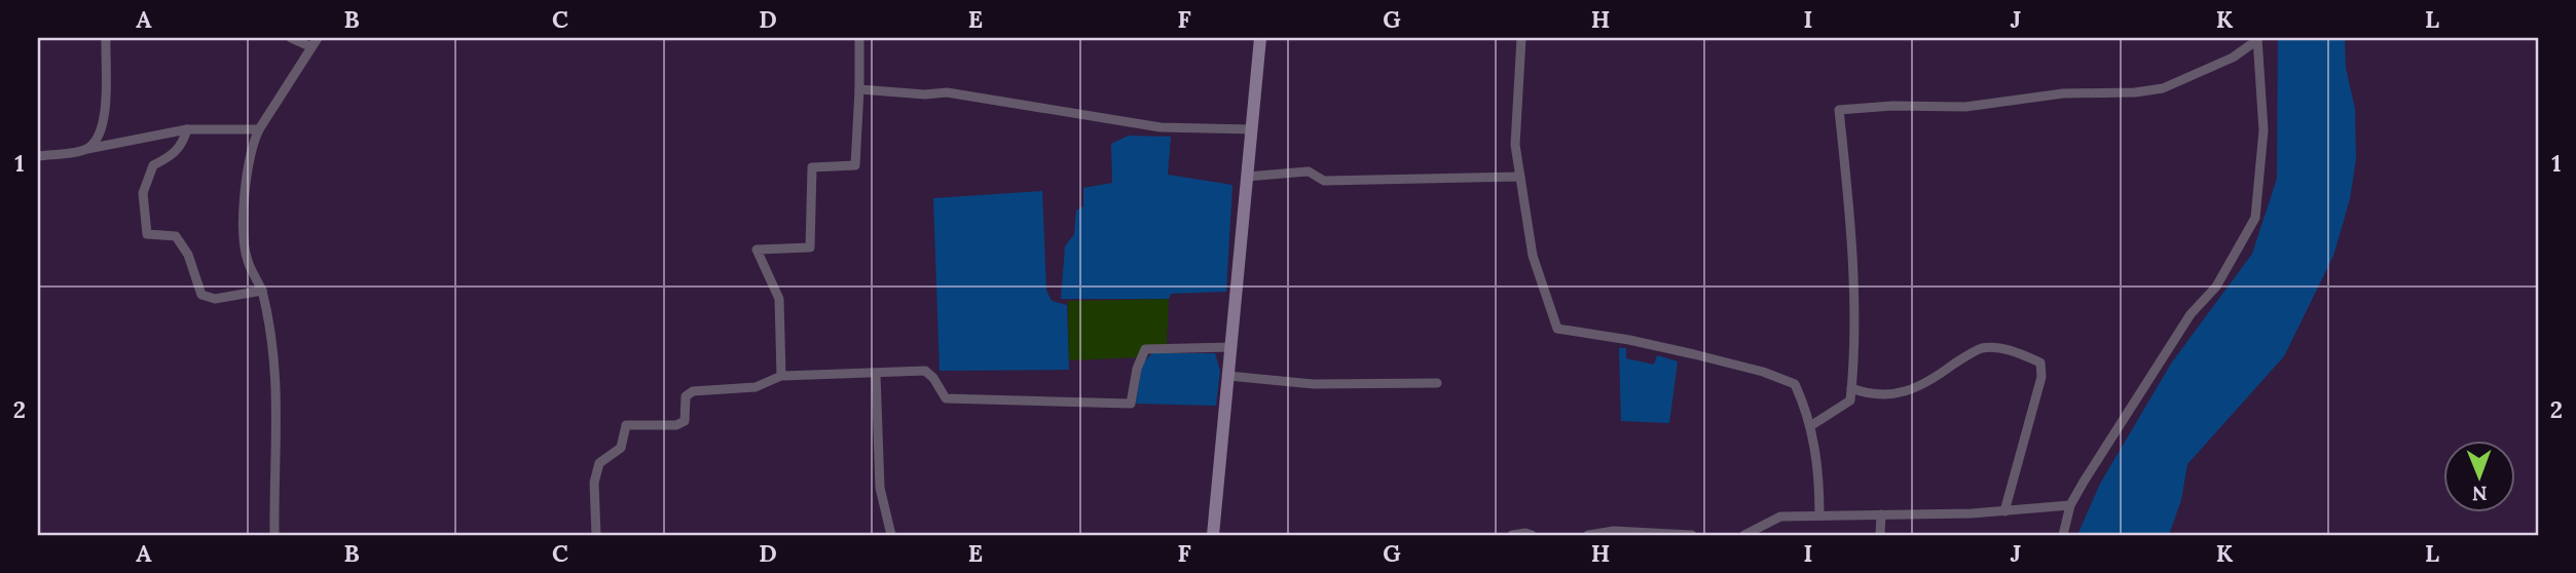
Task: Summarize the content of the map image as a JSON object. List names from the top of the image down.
{
  "north": "bottom",
  "grid": {
    "columns": [
      "A",
      "B",
      "C",
      "D",
      "E",
      "F",
      "G",
      "H",
      "I",
      "J",
      "K",
      "L"
    ],
    "rows": ["1", "2"]
  }
}
